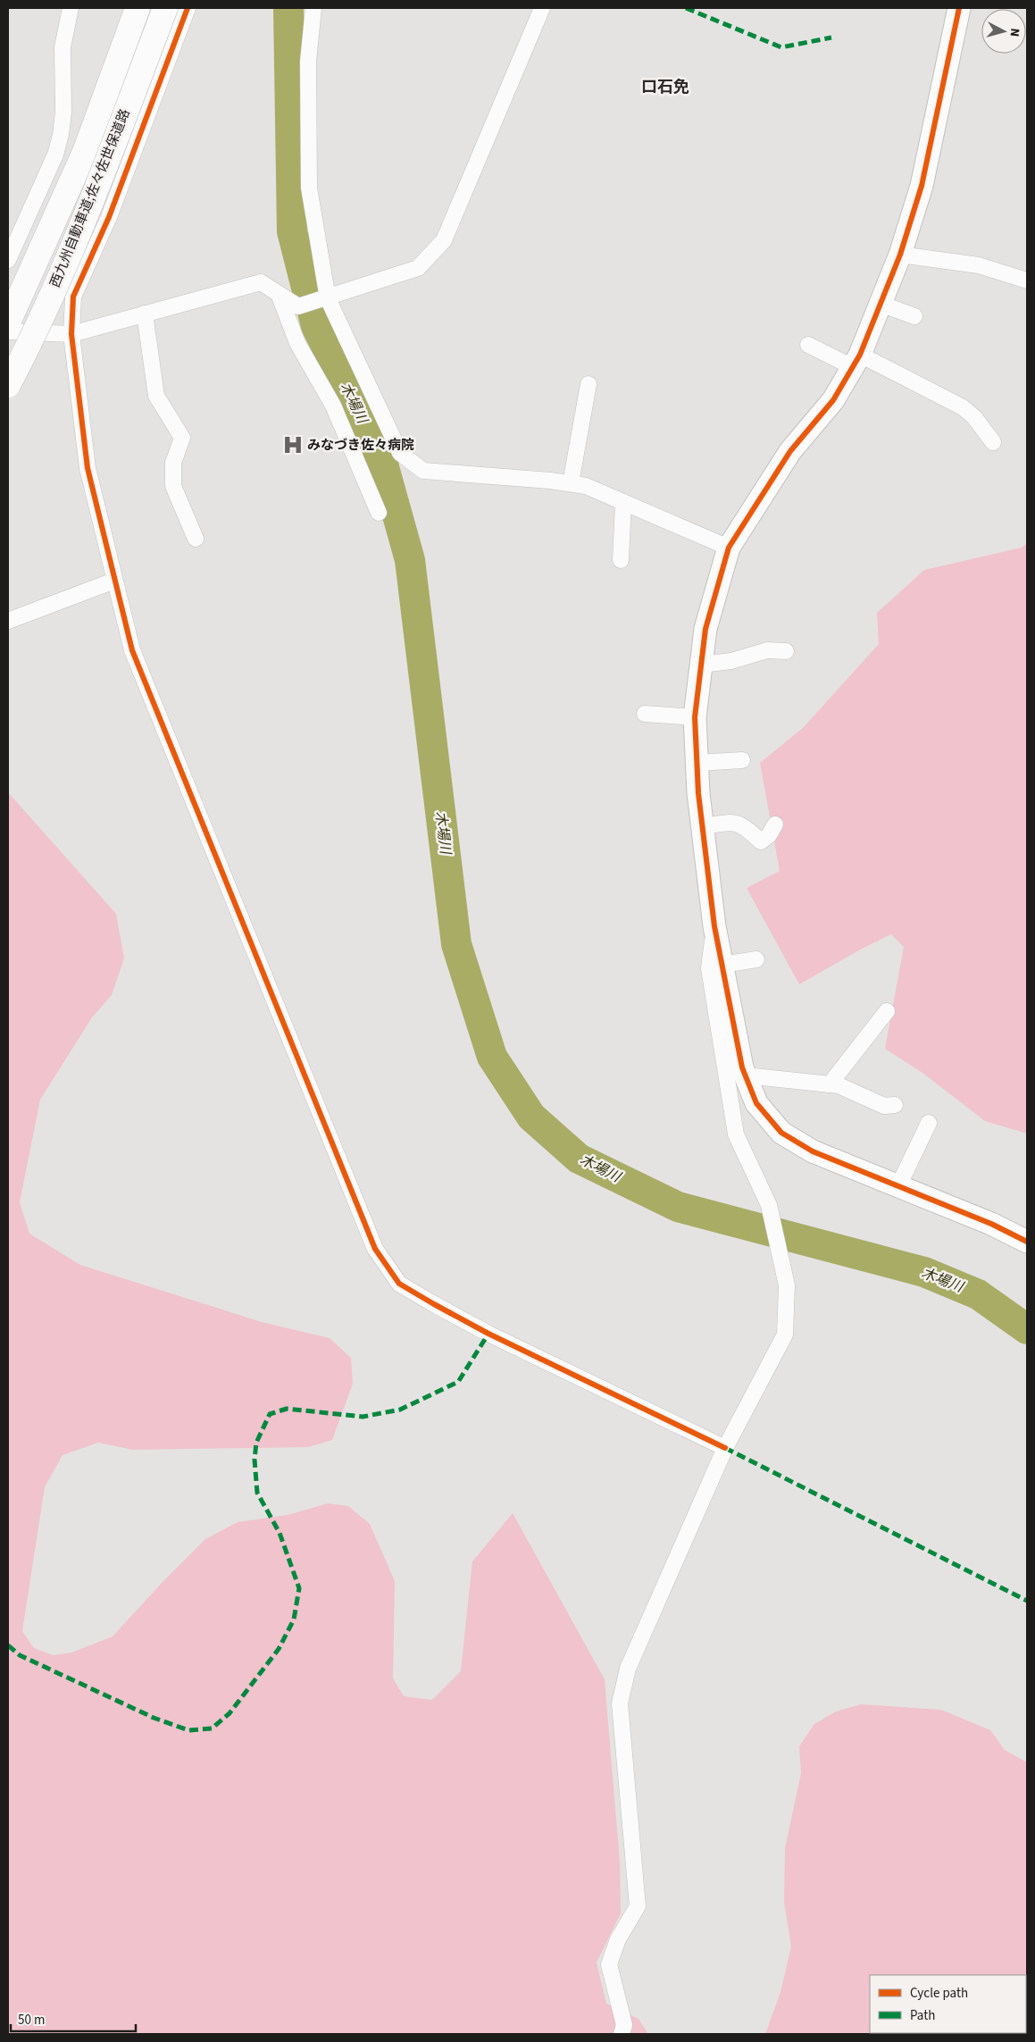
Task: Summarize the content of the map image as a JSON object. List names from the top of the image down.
{
  "streets": {
    "highway": ["西九州自動車道;佐々佐世保道路"]
  },
  "districts": ["口石免"],
  "water": ["木場川"],
  "places": {
    "hospital": ["みなづき佐々病院"]
  },
  "legend": ["Cycle path", "Path"],
  "scale_bar": "50 m",
  "north": "right"
}
